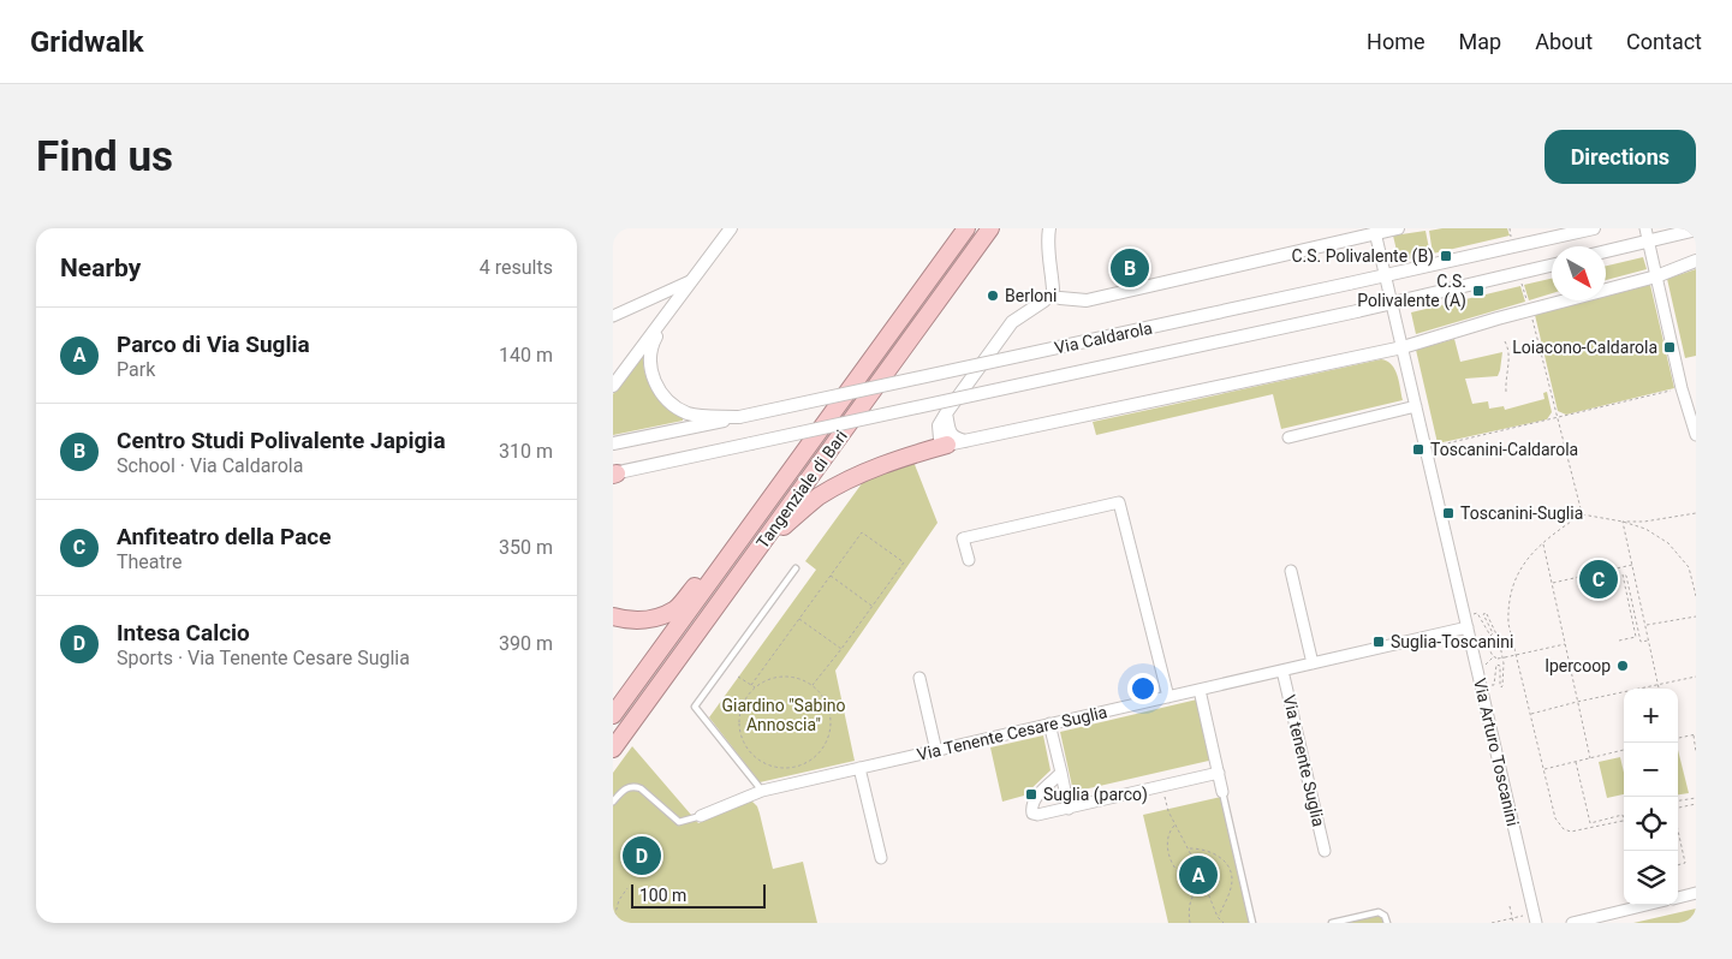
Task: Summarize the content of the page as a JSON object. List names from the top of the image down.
{
  "streets": {
    "highway": ["Tangenziale di Bari"],
    "street": [
      "Via Caldarola",
      "Via Tenente Cesare Suglia",
      "Via Arturo Toscanini",
      "Via tenente Suglia"
    ]
  },
  "crossings": [
    ["Via Caldarola", "Via Arturo Toscanini"],
    ["Via Tenente Cesare Suglia", "Via Arturo Toscanini"],
    ["Via Tenente Cesare Suglia", "Via tenente Suglia"]
  ],
  "parks": ["Giardino \"Sabino Annoscia\""],
  "places": {
    "transit": [
      "C.S. Polivalente (B)",
      "C.S. Polivalente (A)",
      "Loiacono-Caldarola",
      "Toscanini-Caldarola",
      "Toscanini-Suglia",
      "Suglia-Toscanini",
      "Suglia (parco)"
    ],
    "other": ["Berloni", "Ipercoop"]
  },
  "scale_bar": "100 m",
  "north": "bottom right",
  "page": {
    "header": "Gridwalk",
    "nav": [
      "Home",
      "Map",
      "About",
      "Contact"
    ],
    "buttons": "Directions",
    "title": "Find us",
    "heading": ["Nearby", "4 results"],
    "pins": [
      "B",
      "C",
      "D",
      "A"
    ],
    "list": [
      {
        "mark": "A",
        "name": "Parco di Via Suglia",
        "note": "Park",
        "value": "140 m"
      },
      {
        "mark": "B",
        "name": "Centro Studi Polivalente Japigia",
        "note": "School · Via Caldarola",
        "value": "310 m"
      },
      {
        "mark": "C",
        "name": "Anfiteatro della Pace",
        "note": "Theatre",
        "value": "350 m"
      },
      {
        "mark": "D",
        "name": "Intesa Calcio",
        "note": "Sports · Via Tenente Cesare Suglia",
        "value": "390 m"
      }
    ],
    "map_buttons": ["+", "−"],
    "scale": "100 m"
  }
}
